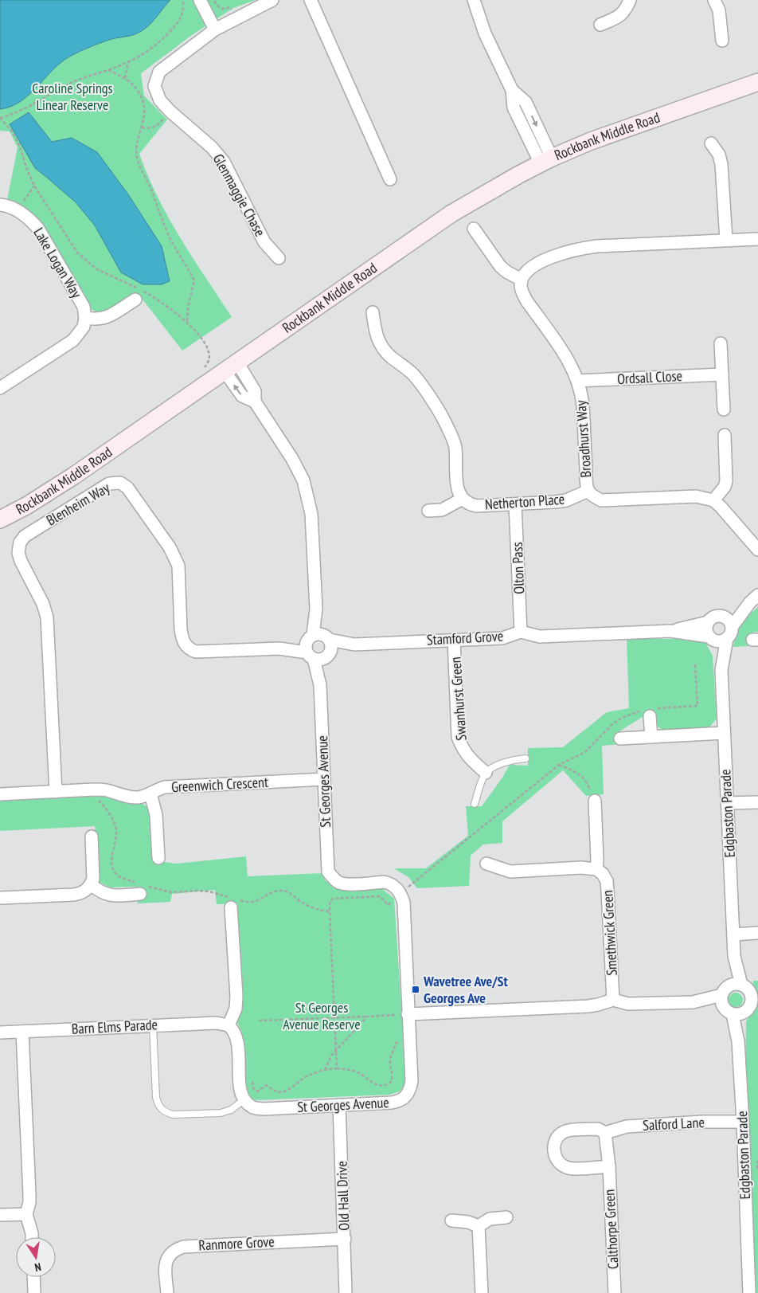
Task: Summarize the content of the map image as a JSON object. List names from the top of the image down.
{
  "streets": {
    "street": [
      "Rockbank Middle Road",
      "Glenmaggie Chase",
      "Lake Logan Way",
      "Ordsall Close",
      "Broadhurst Way",
      "Netherton Place",
      "Blenheim Way",
      "Olton Pass",
      "Stamford Grove",
      "Swanhurst Green",
      "St Georges Avenue",
      "Greenwich Crescent",
      "Edgbaston Parade",
      "Smethwick Green",
      "Barn Elms Parade",
      "Salford Lane",
      "Old Hall Drive",
      "Calthorpe Green",
      "Ranmore Grove"
    ]
  },
  "crossings": [
    ["Rockbank Middle Road", "St Georges Avenue"],
    ["Ordsall Close", "Broadhurst Way"],
    ["Broadhurst Way", "Netherton Place"],
    ["Netherton Place", "Olton Pass"],
    ["Blenheim Way", "Stamford Grove"],
    ["Blenheim Way", "St Georges Avenue"],
    ["Blenheim Way", "Greenwich Crescent"],
    ["Olton Pass", "Stamford Grove"],
    ["Stamford Grove", "Swanhurst Green"],
    ["Stamford Grove", "St Georges Avenue"],
    ["Stamford Grove", "Edgbaston Parade"],
    ["St Georges Avenue", "Greenwich Crescent"],
    ["St Georges Avenue", "Old Hall Drive"],
    ["Edgbaston Parade", "Salford Lane"],
    ["Salford Lane", "Calthorpe Green"],
    ["Old Hall Drive", "Ranmore Grove"]
  ],
  "parks": ["Caroline Springs Linear Reserve", "St Georges Avenue Reserve"],
  "places": {
    "transit": ["Wavetree Ave/St Georges Ave"]
  },
  "north": "bottom"
}
